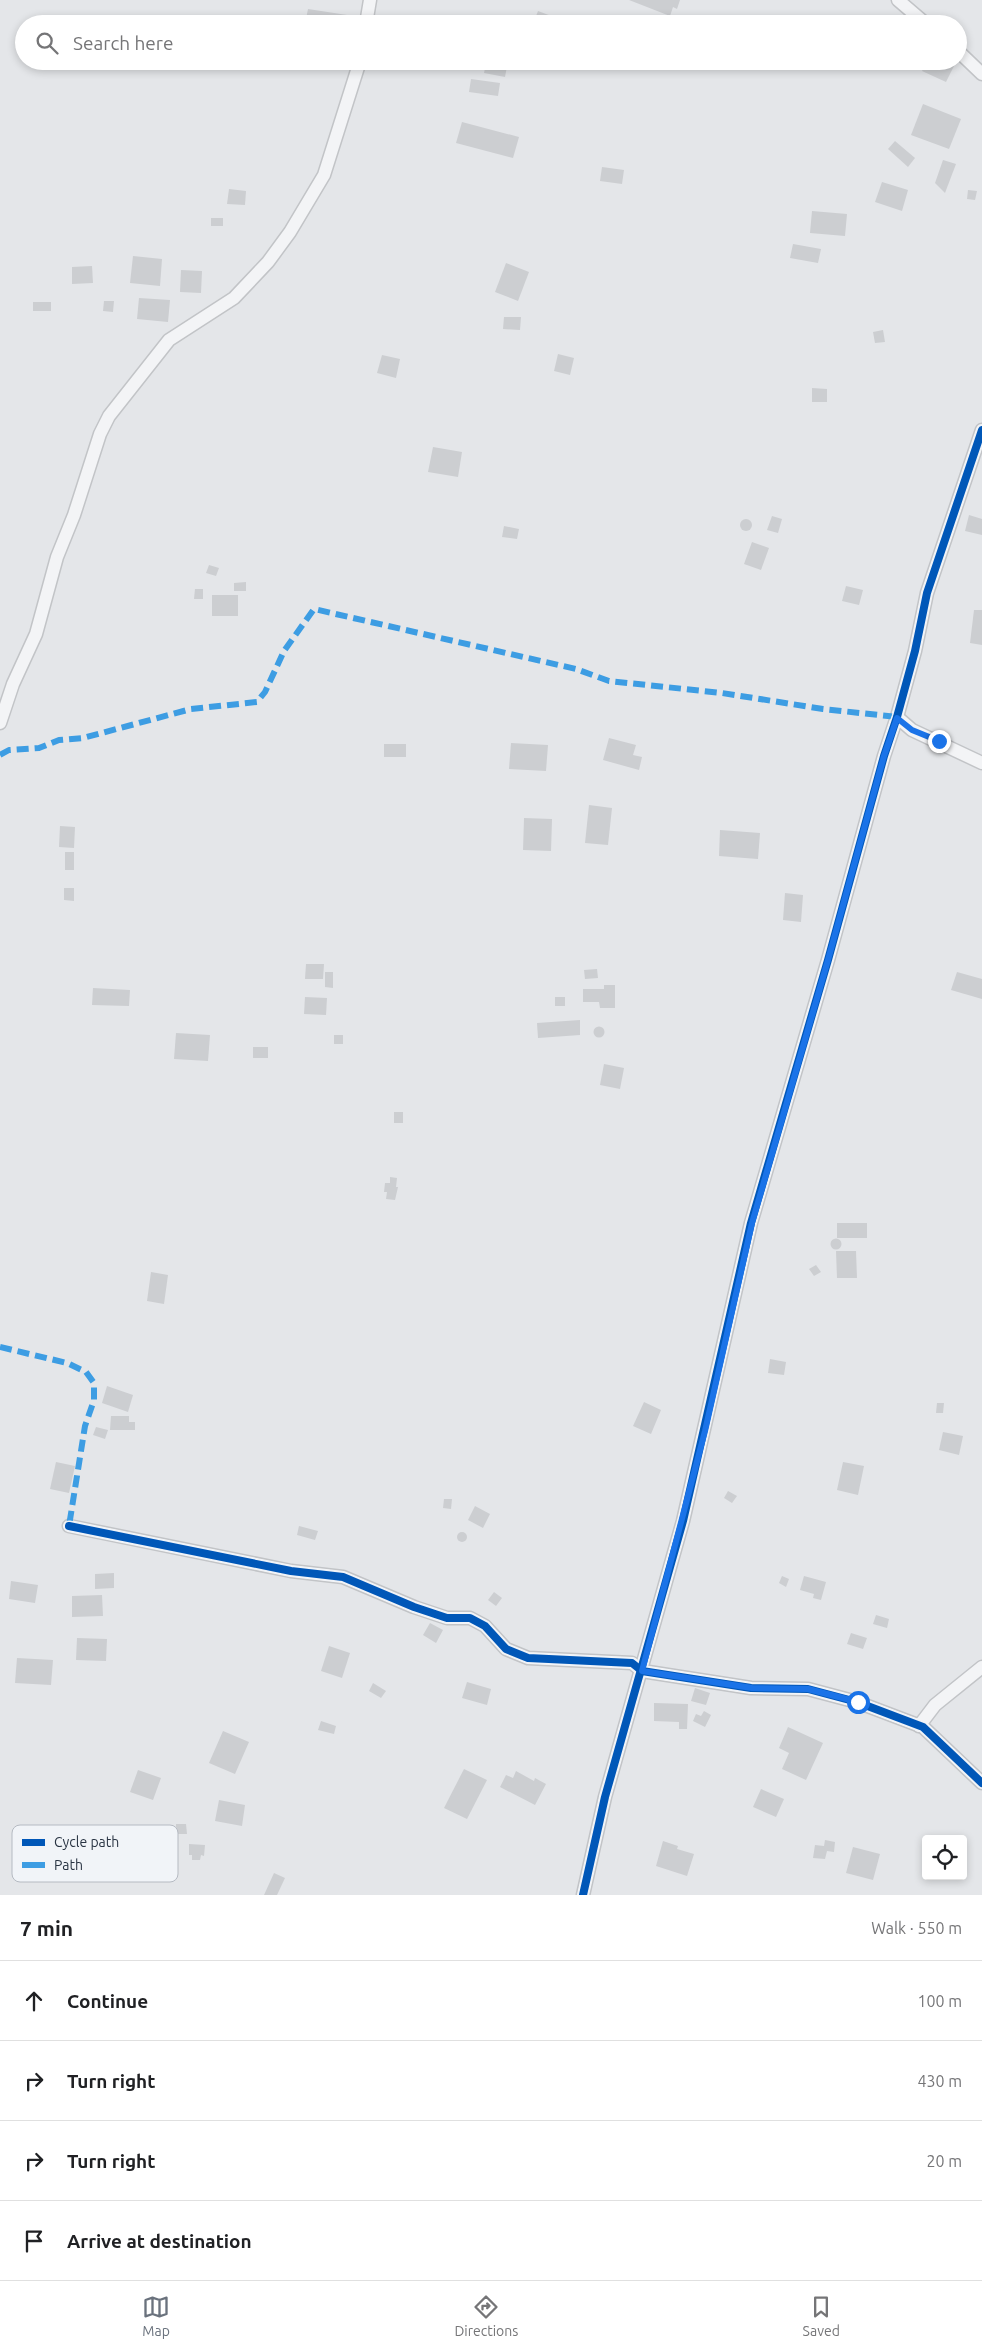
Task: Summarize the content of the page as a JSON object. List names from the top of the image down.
{
  "legend": ["Cycle path", "Path"],
  "page": {
    "search": "Search here",
    "heading": ["7 min", "Walk · 550 m"],
    "list": [
      ["Continue", "100 m"],
      ["Turn right", "430 m"],
      ["Turn right", "20 m"],
      "Arrive at destination"
    ],
    "nav": ["Map", "Directions", "Saved"]
  }
}
